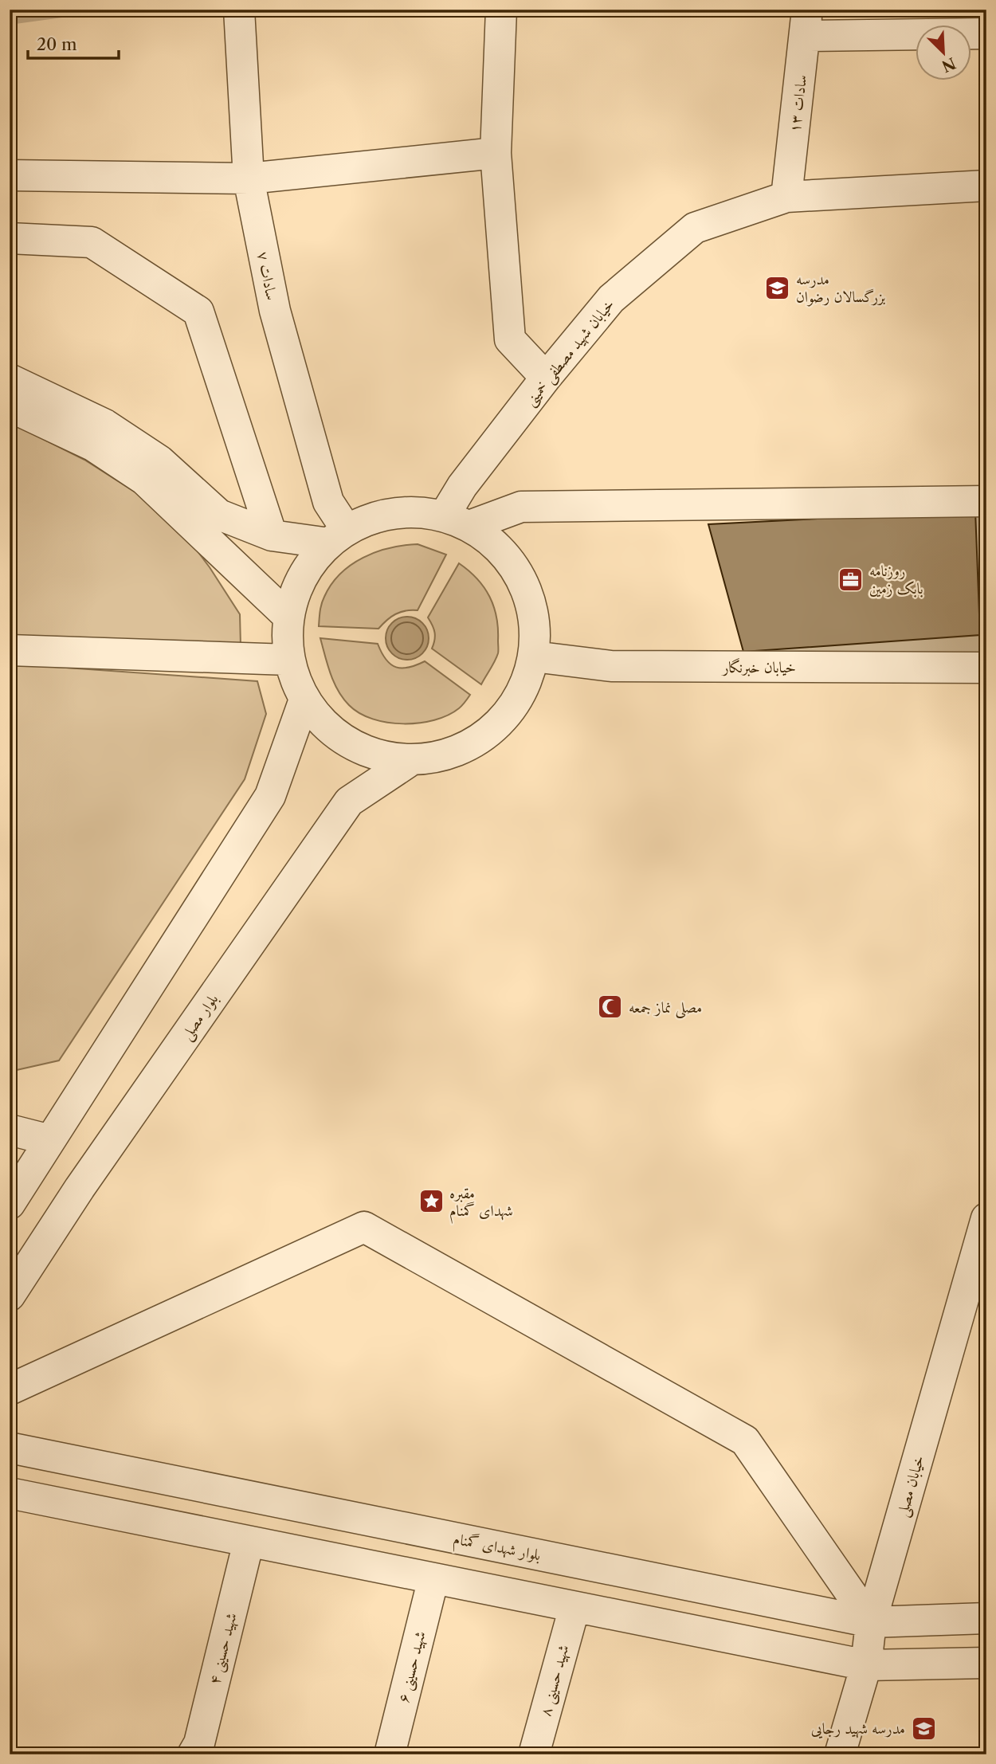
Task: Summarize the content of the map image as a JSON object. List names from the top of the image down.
{
  "streets": {
    "street": [
      "سادات ۱۳",
      "سادات ۷",
      "خیابان شهید مصطفی خمینی",
      "خیابان خبرنگار",
      "بلوار مصلی",
      "خیابان مصلی",
      "بلوار شهدای گمنام",
      "شهید حسینی ۴",
      "شهید حسینی ۶",
      "شهید حسینی ۸"
    ]
  },
  "crossings": [
    ["سادات ۱۳", "خیابان شهید مصطفی خمینی"],
    ["خیابان مصلی", "بلوار شهدای گمنام"]
  ],
  "places": {
    "school or university": ["مدرسه بزرگسالان رضوان", "مدرسه شهید رجایی"],
    "office": ["روزنامه بابک زمین"],
    "mosque": ["مصلی نماز جمعه"],
    "place": ["مقبره شهدای گمنام"]
  },
  "scale_bar": "20 m",
  "north": "bottom right"
}
